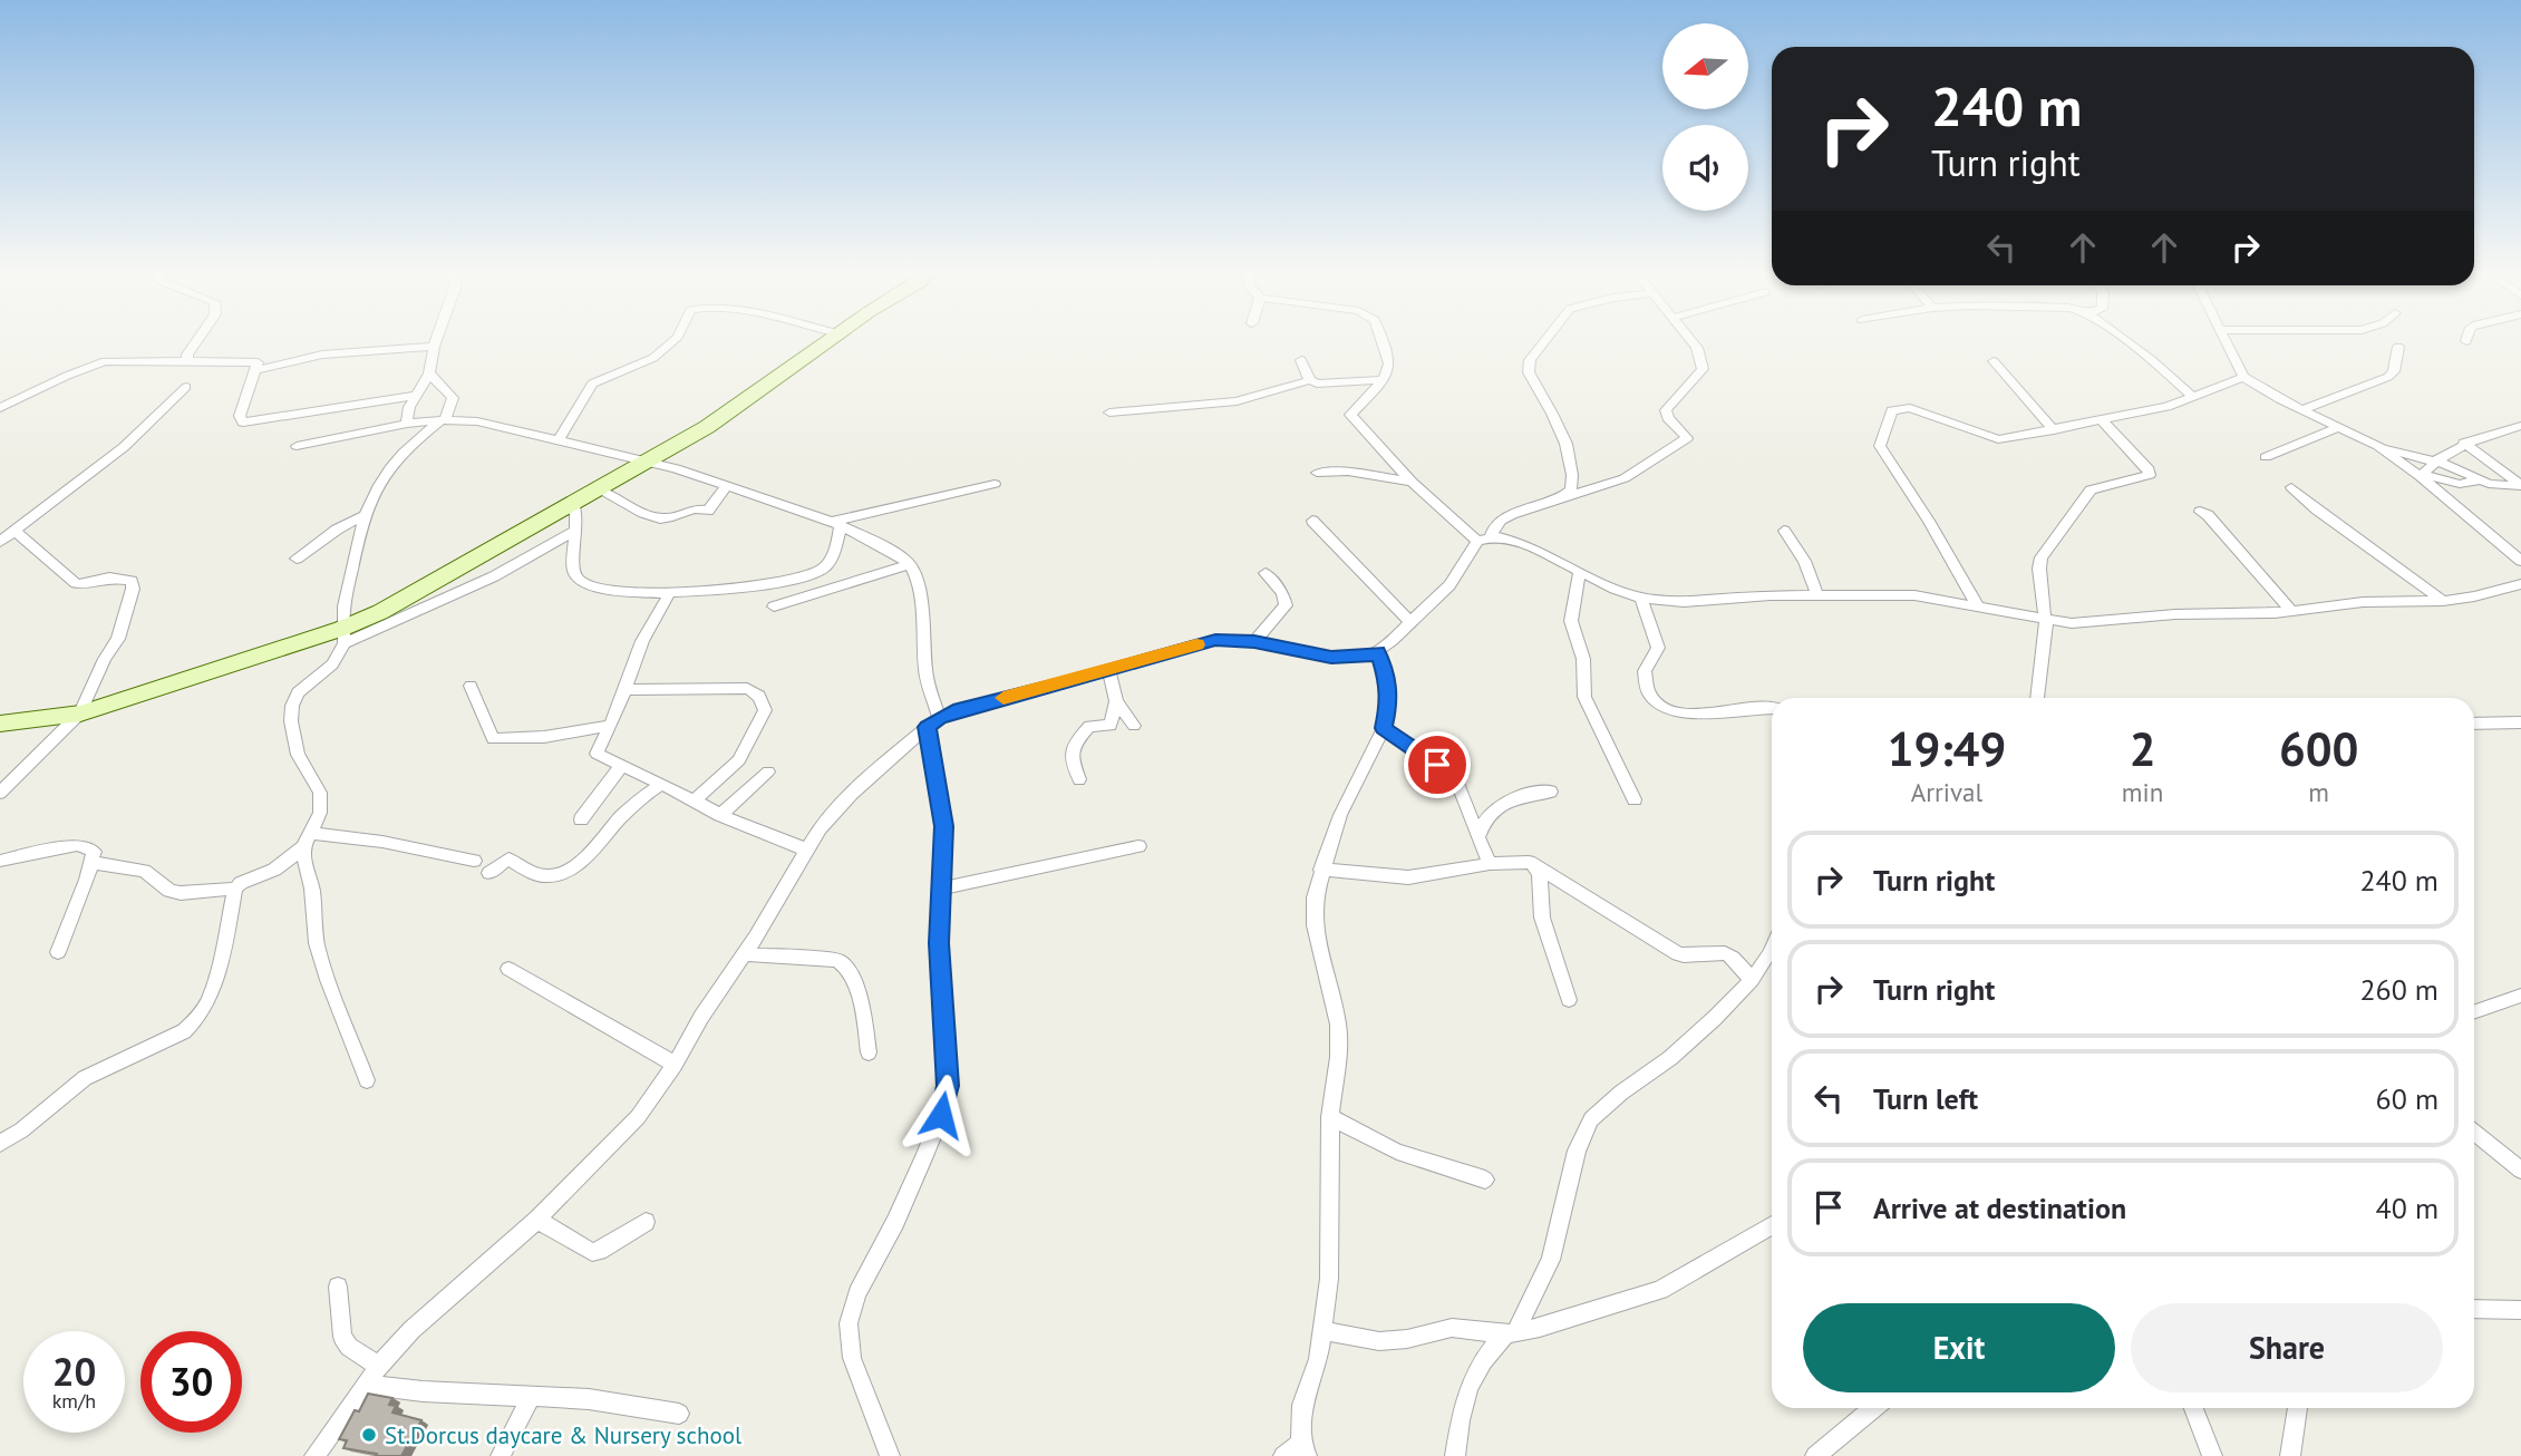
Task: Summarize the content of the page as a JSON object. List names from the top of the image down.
{
  "places": ["St.Dorcus daycare & Nursery school"],
  "north": "left",
  "page": {
    "turn": ["240 m", "Turn right"],
    "eta": [
      "19:49",
      "Arrival",
      "2",
      "min",
      "600",
      "m"
    ],
    "list": [
      {
        "name": "Turn right",
        "value": "240 m"
      },
      {
        "name": "Turn right",
        "value": "260 m"
      },
      {
        "name": "Turn left",
        "value": "60 m"
      },
      {
        "name": "Arrive at destination",
        "value": "40 m"
      }
    ],
    "buttons": ["Exit", "Share"],
    "speed": "20 km/h",
    "limit": "30"
  }
}
